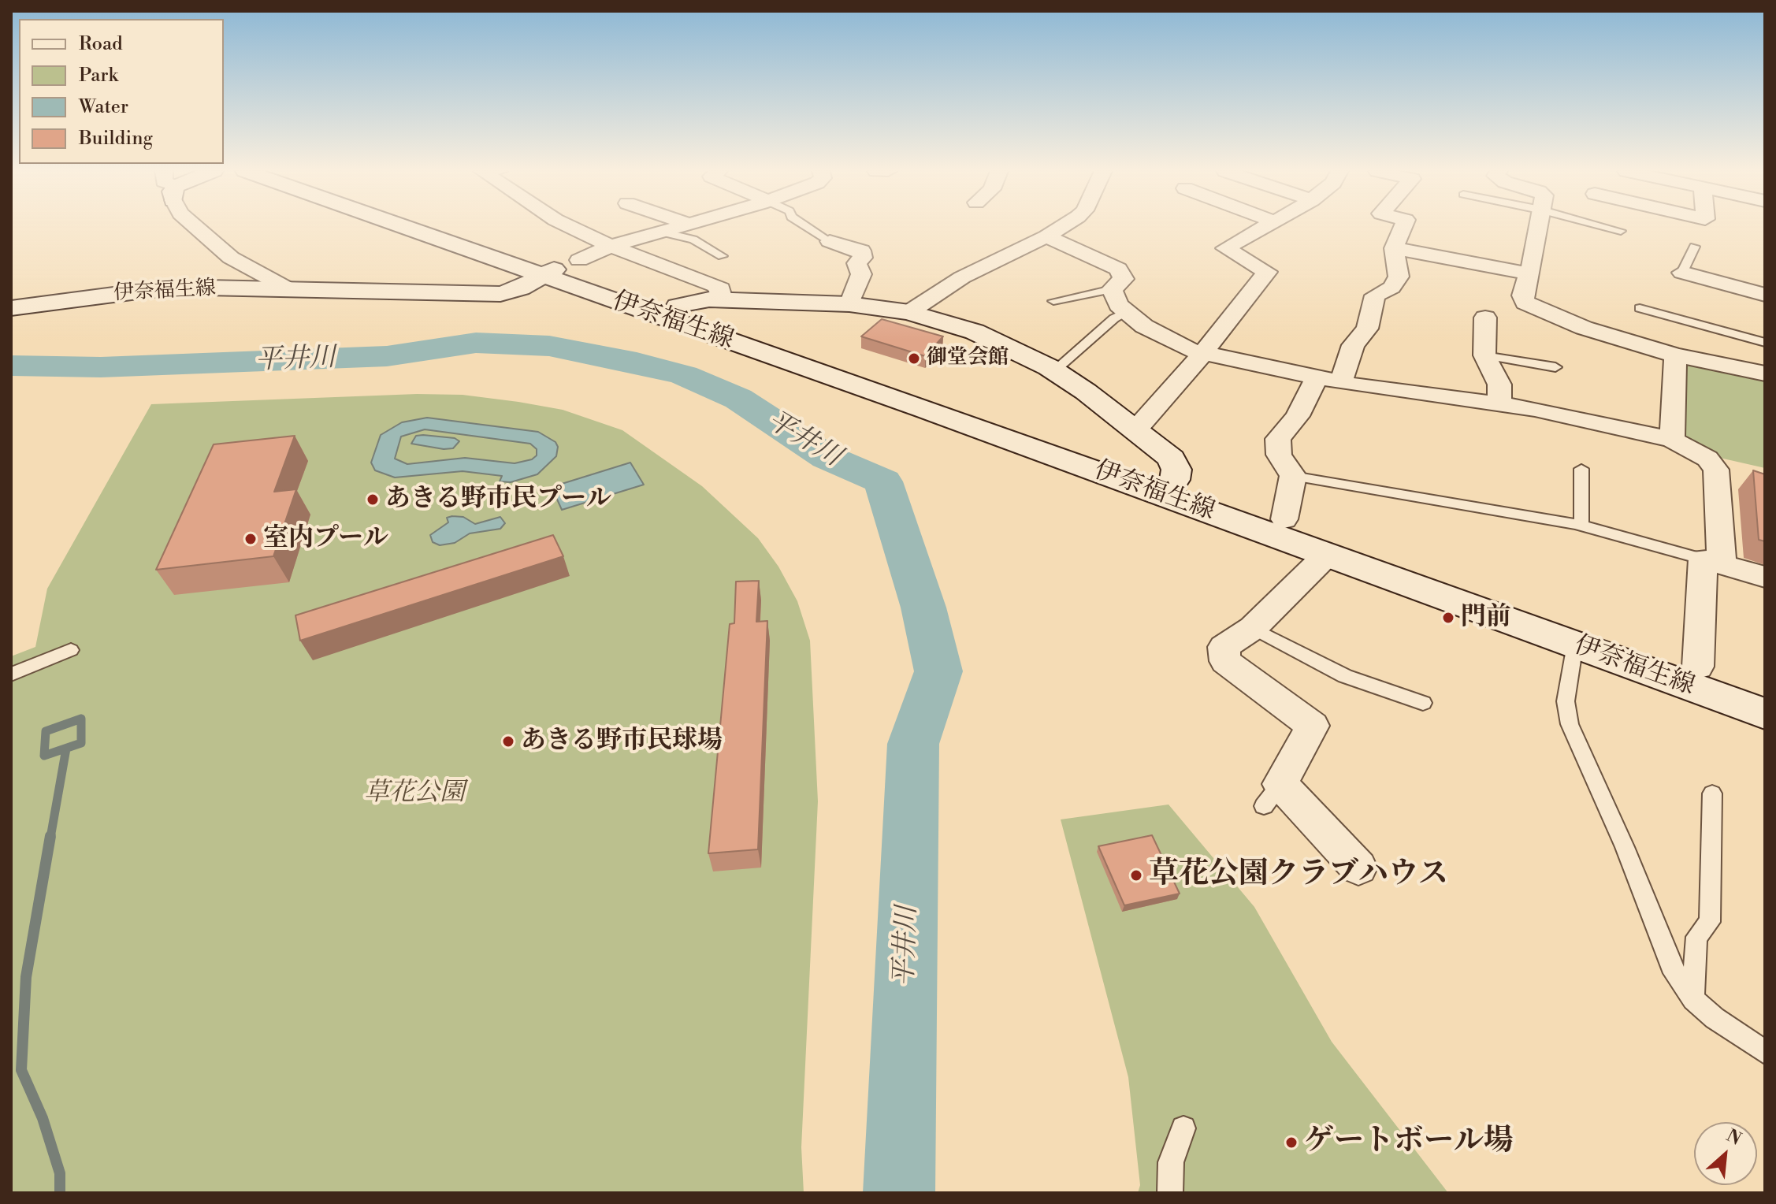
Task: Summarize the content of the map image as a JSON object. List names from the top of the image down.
{
  "streets": {
    "main road": ["伊奈福生線"]
  },
  "water": ["平井川"],
  "parks": ["草花公園"],
  "places": [
    "御堂会館",
    "あきる野市民プール",
    "室内プール",
    "門前",
    "あきる野市民球場",
    "草花公園クラブハウス",
    "ゲートボール場"
  ],
  "legend": [
    "Road",
    "Park",
    "Water",
    "Building"
  ],
  "north": "top right"
}
